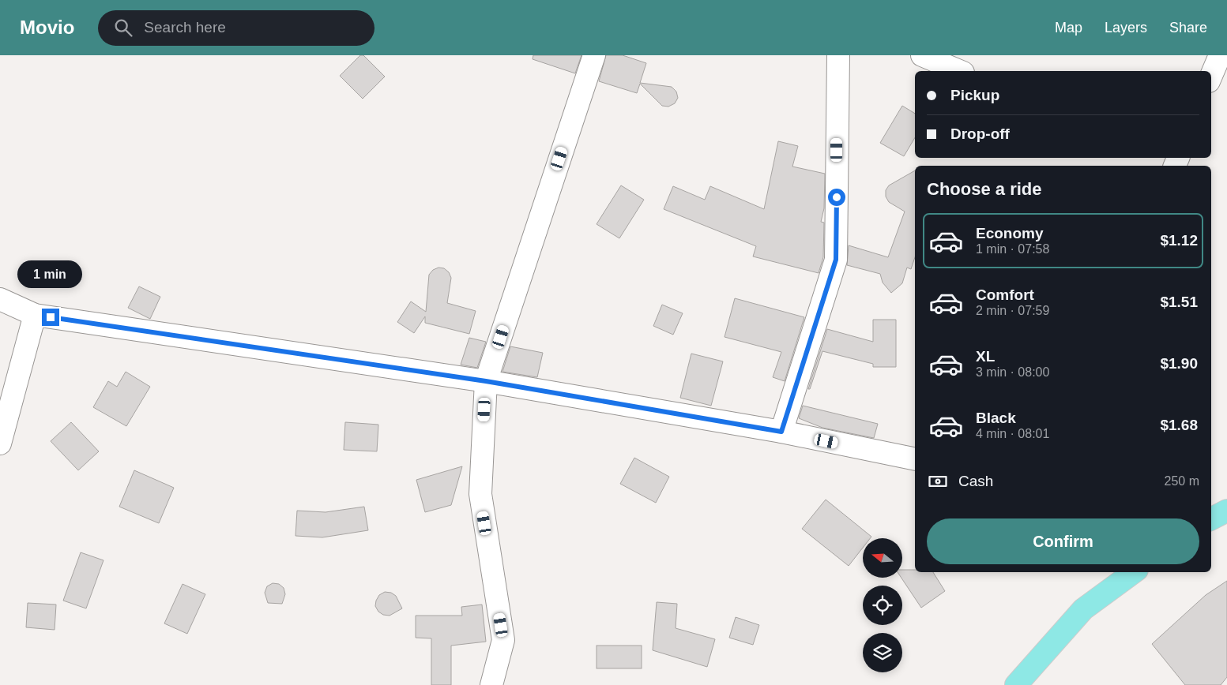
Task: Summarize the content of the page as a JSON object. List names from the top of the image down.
{
  "north": "left",
  "page": {
    "header": "Movio",
    "search": "Search here",
    "nav": ["Map", "Layers", "Share"],
    "banner": ["Pickup", "Drop-off"],
    "heading": "Choose a ride",
    "list": [
      {
        "name": "Economy",
        "note": "1 min · 07:58",
        "value": "$1.12"
      },
      {
        "name": "Comfort",
        "note": "2 min · 07:59",
        "value": "$1.51"
      },
      {
        "name": "XL",
        "note": "3 min · 08:00",
        "value": "$1.90"
      },
      {
        "name": "Black",
        "note": "4 min · 08:01",
        "value": "$1.68"
      }
    ],
    "bubble": "1 min",
    "pay": ["Cash", "250 m"],
    "buttons": "Confirm"
  }
}
